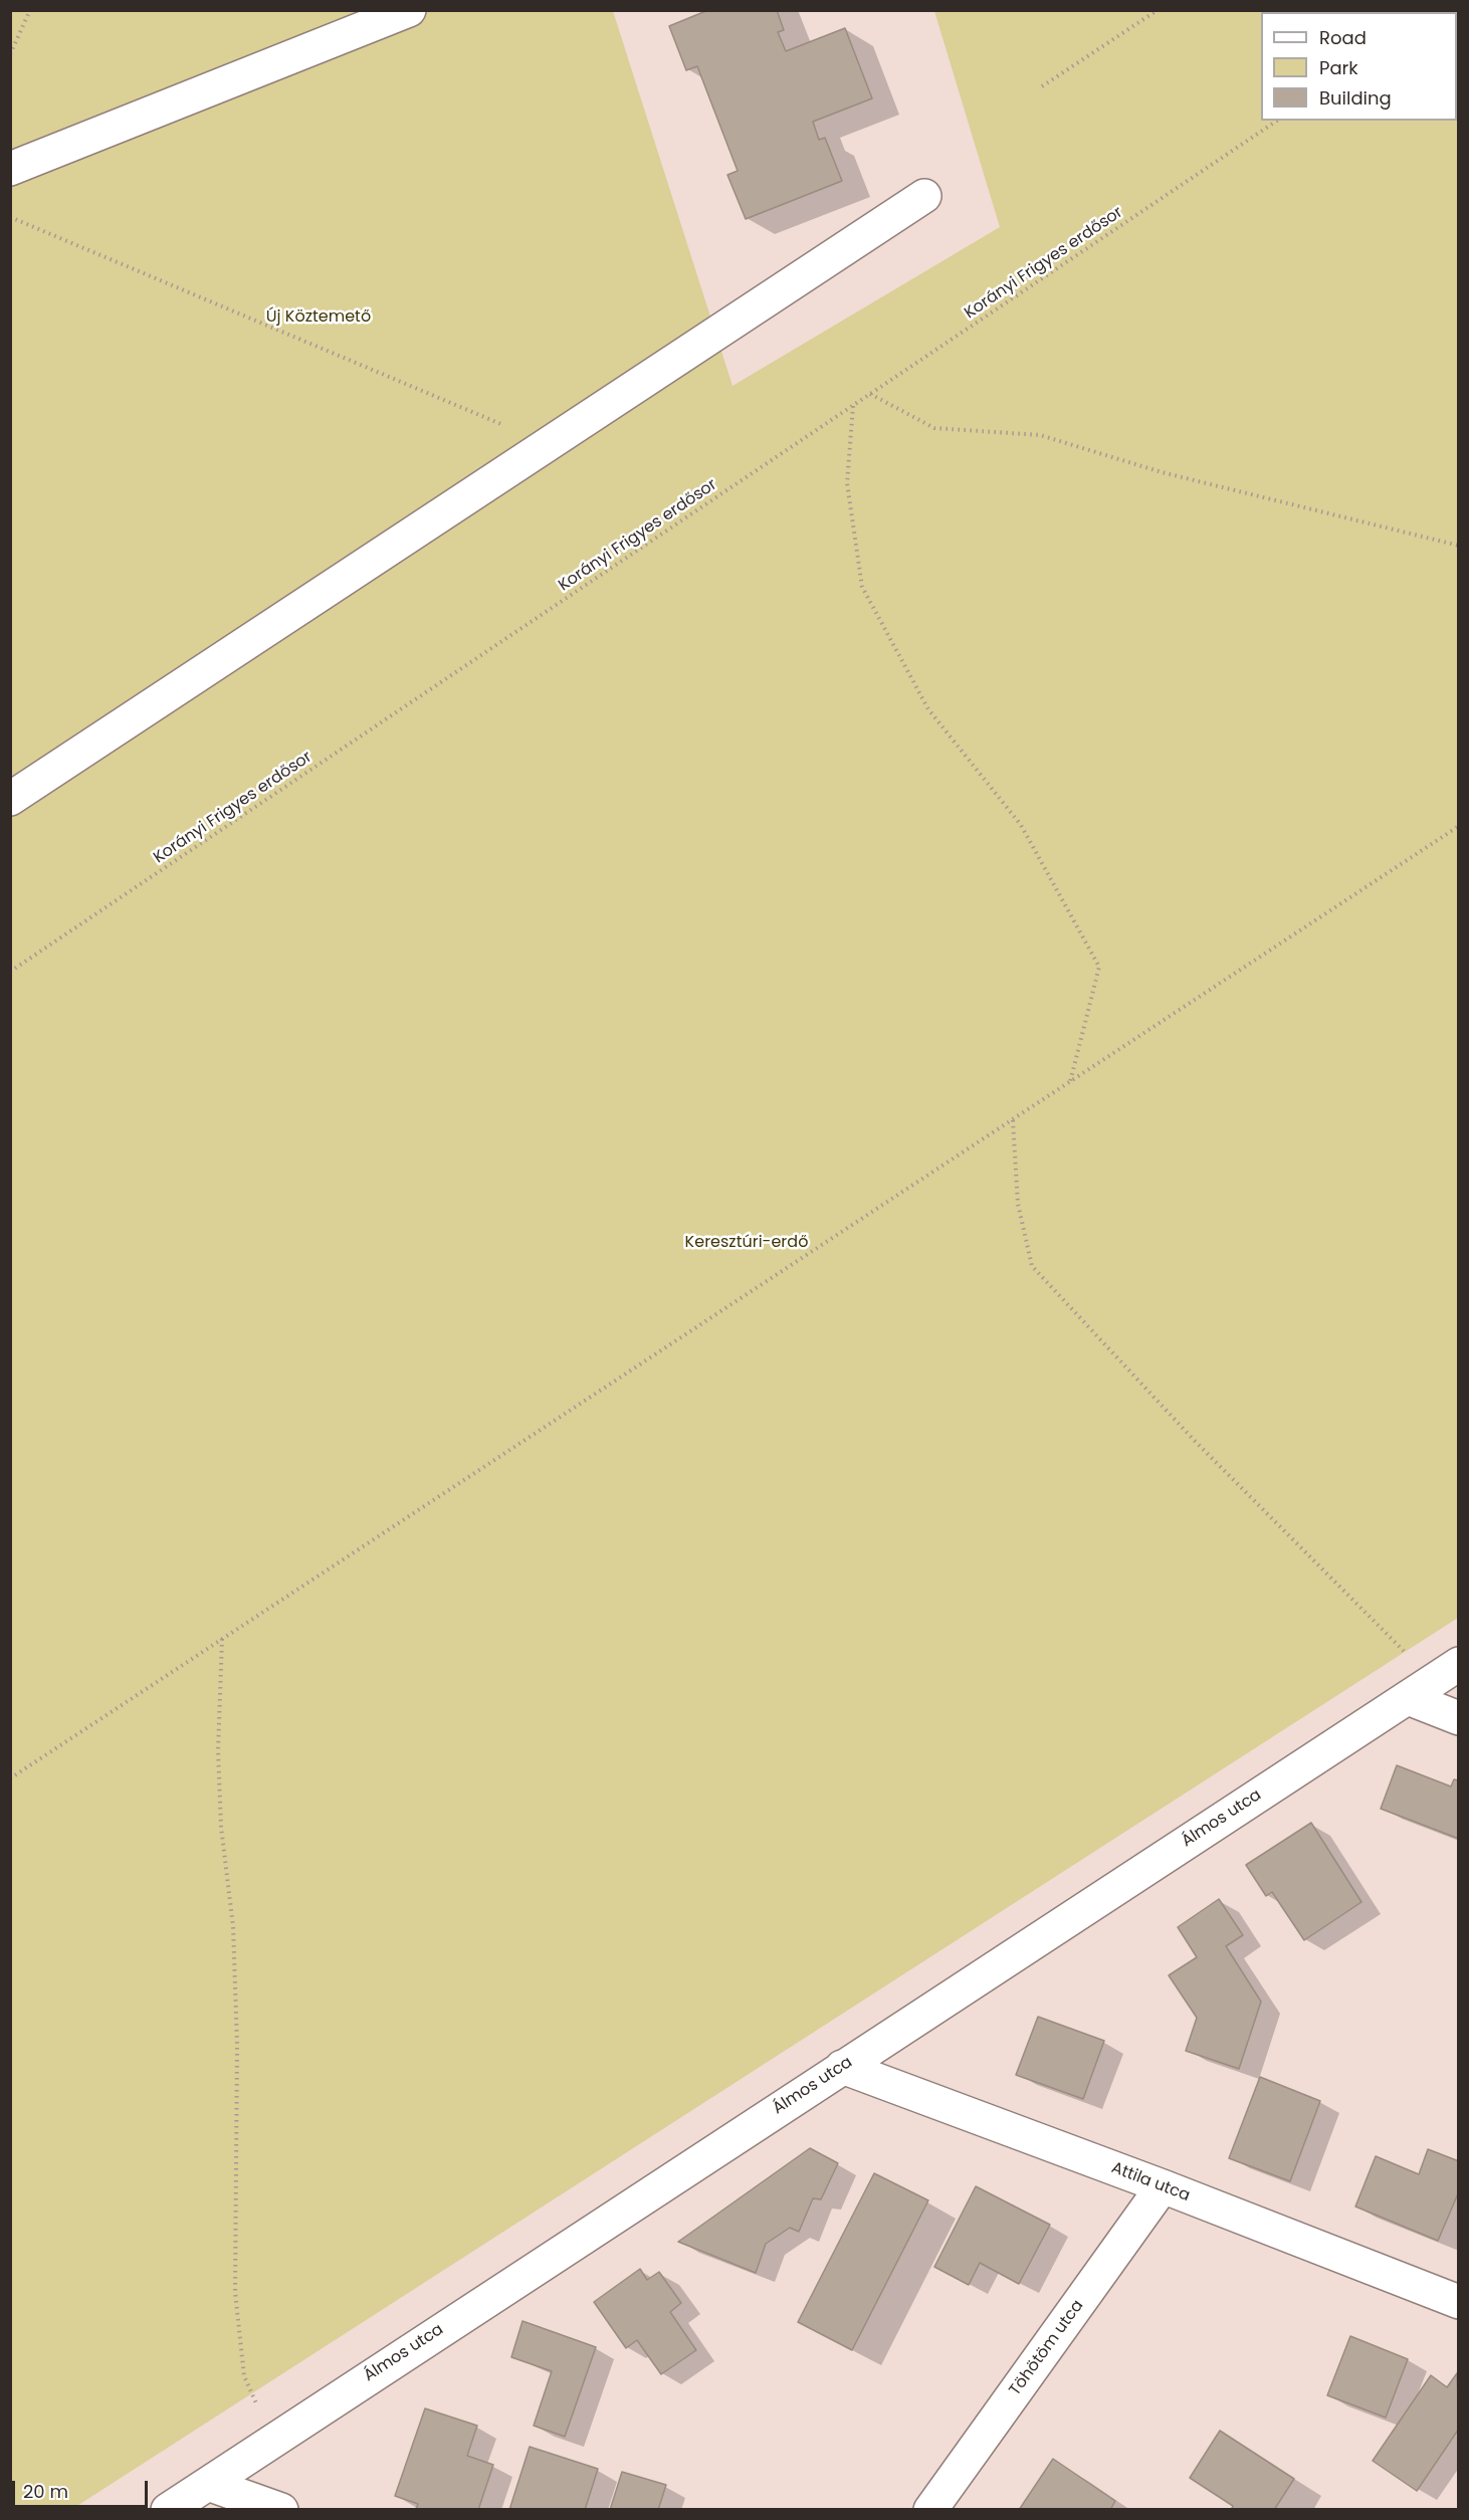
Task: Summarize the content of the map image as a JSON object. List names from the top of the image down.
{
  "streets": {
    "street": ["Álmos utca", "Attila utca", "Töhötöm utca"],
    "path": ["Korányi Frigyes erdősor"]
  },
  "crossings": [
    ["Álmos utca", "Attila utca"],
    ["Attila utca", "Töhötöm utca"]
  ],
  "parks": ["Új Köztemető", "Keresztúri-erdő"],
  "legend": ["Road", "Park", "Building"],
  "scale_bar": "20 m"
}
